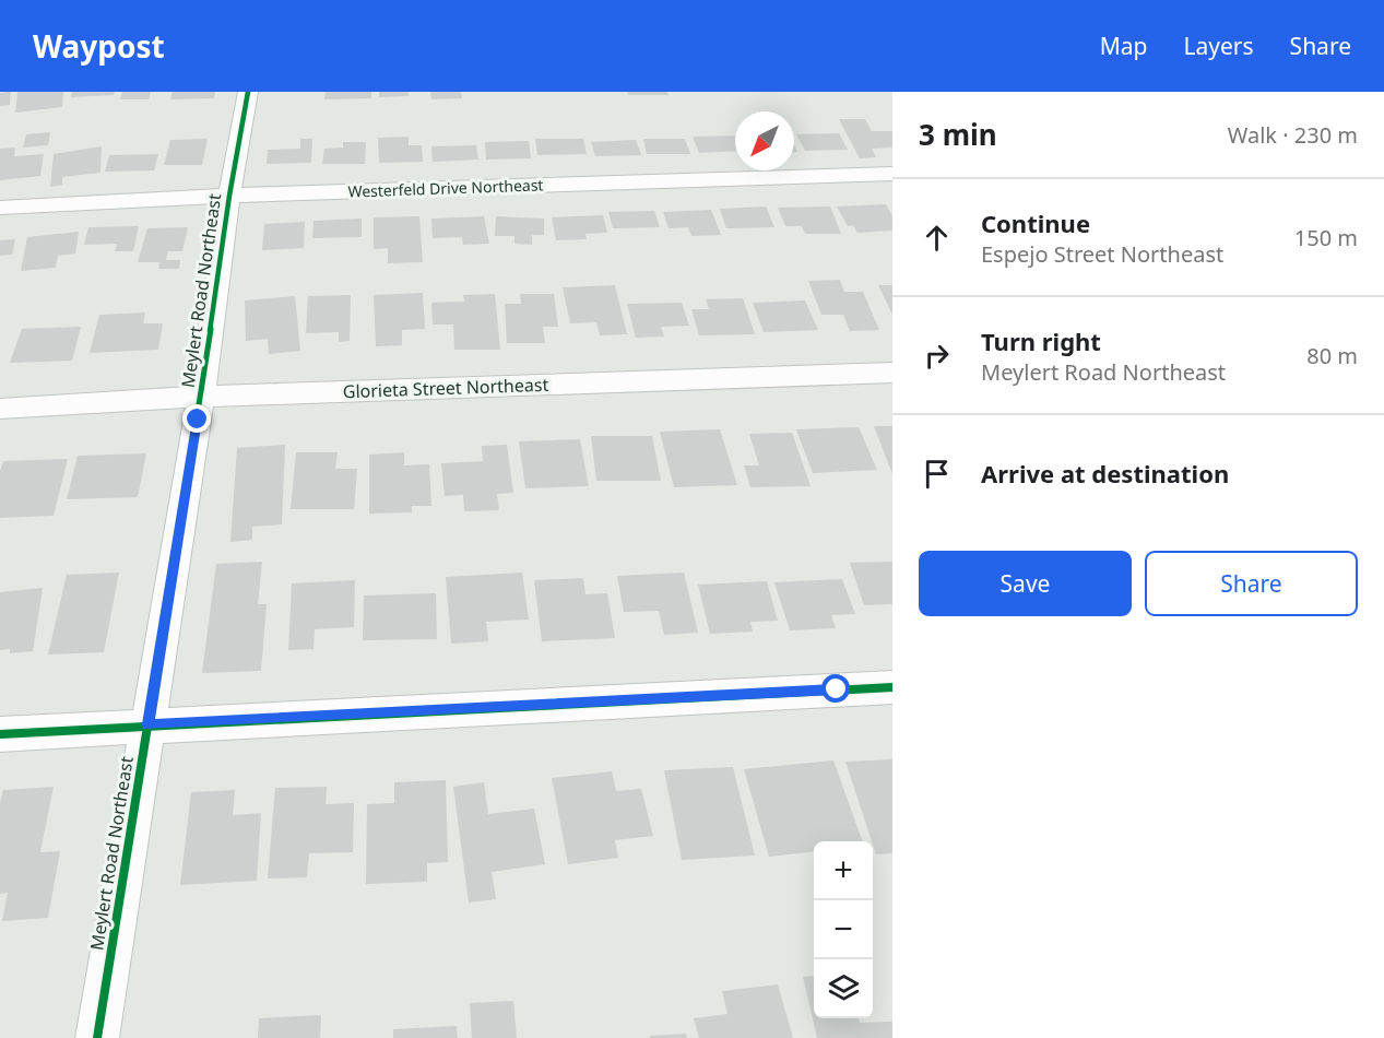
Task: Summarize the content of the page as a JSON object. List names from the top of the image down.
{
  "streets": {
    "street": ["Westerfeld Drive Northeast", "Meylert Road Northeast", "Glorieta Street Northeast"]
  },
  "crossings": [
    ["Westerfeld Drive Northeast", "Meylert Road Northeast"],
    ["Meylert Road Northeast", "Glorieta Street Northeast"]
  ],
  "north": "bottom left",
  "page": {
    "header": "Waypost",
    "nav": ["Map", "Layers", "Share"],
    "heading": ["3 min", "Walk · 230 m"],
    "list": [
      ["Continue", "Espejo Street Northeast", "150 m"],
      ["Turn right", "Meylert Road Northeast", "80 m"],
      "Arrive at destination"
    ],
    "buttons": ["Save", "Share"],
    "map_buttons": ["+", "−"]
  }
}
